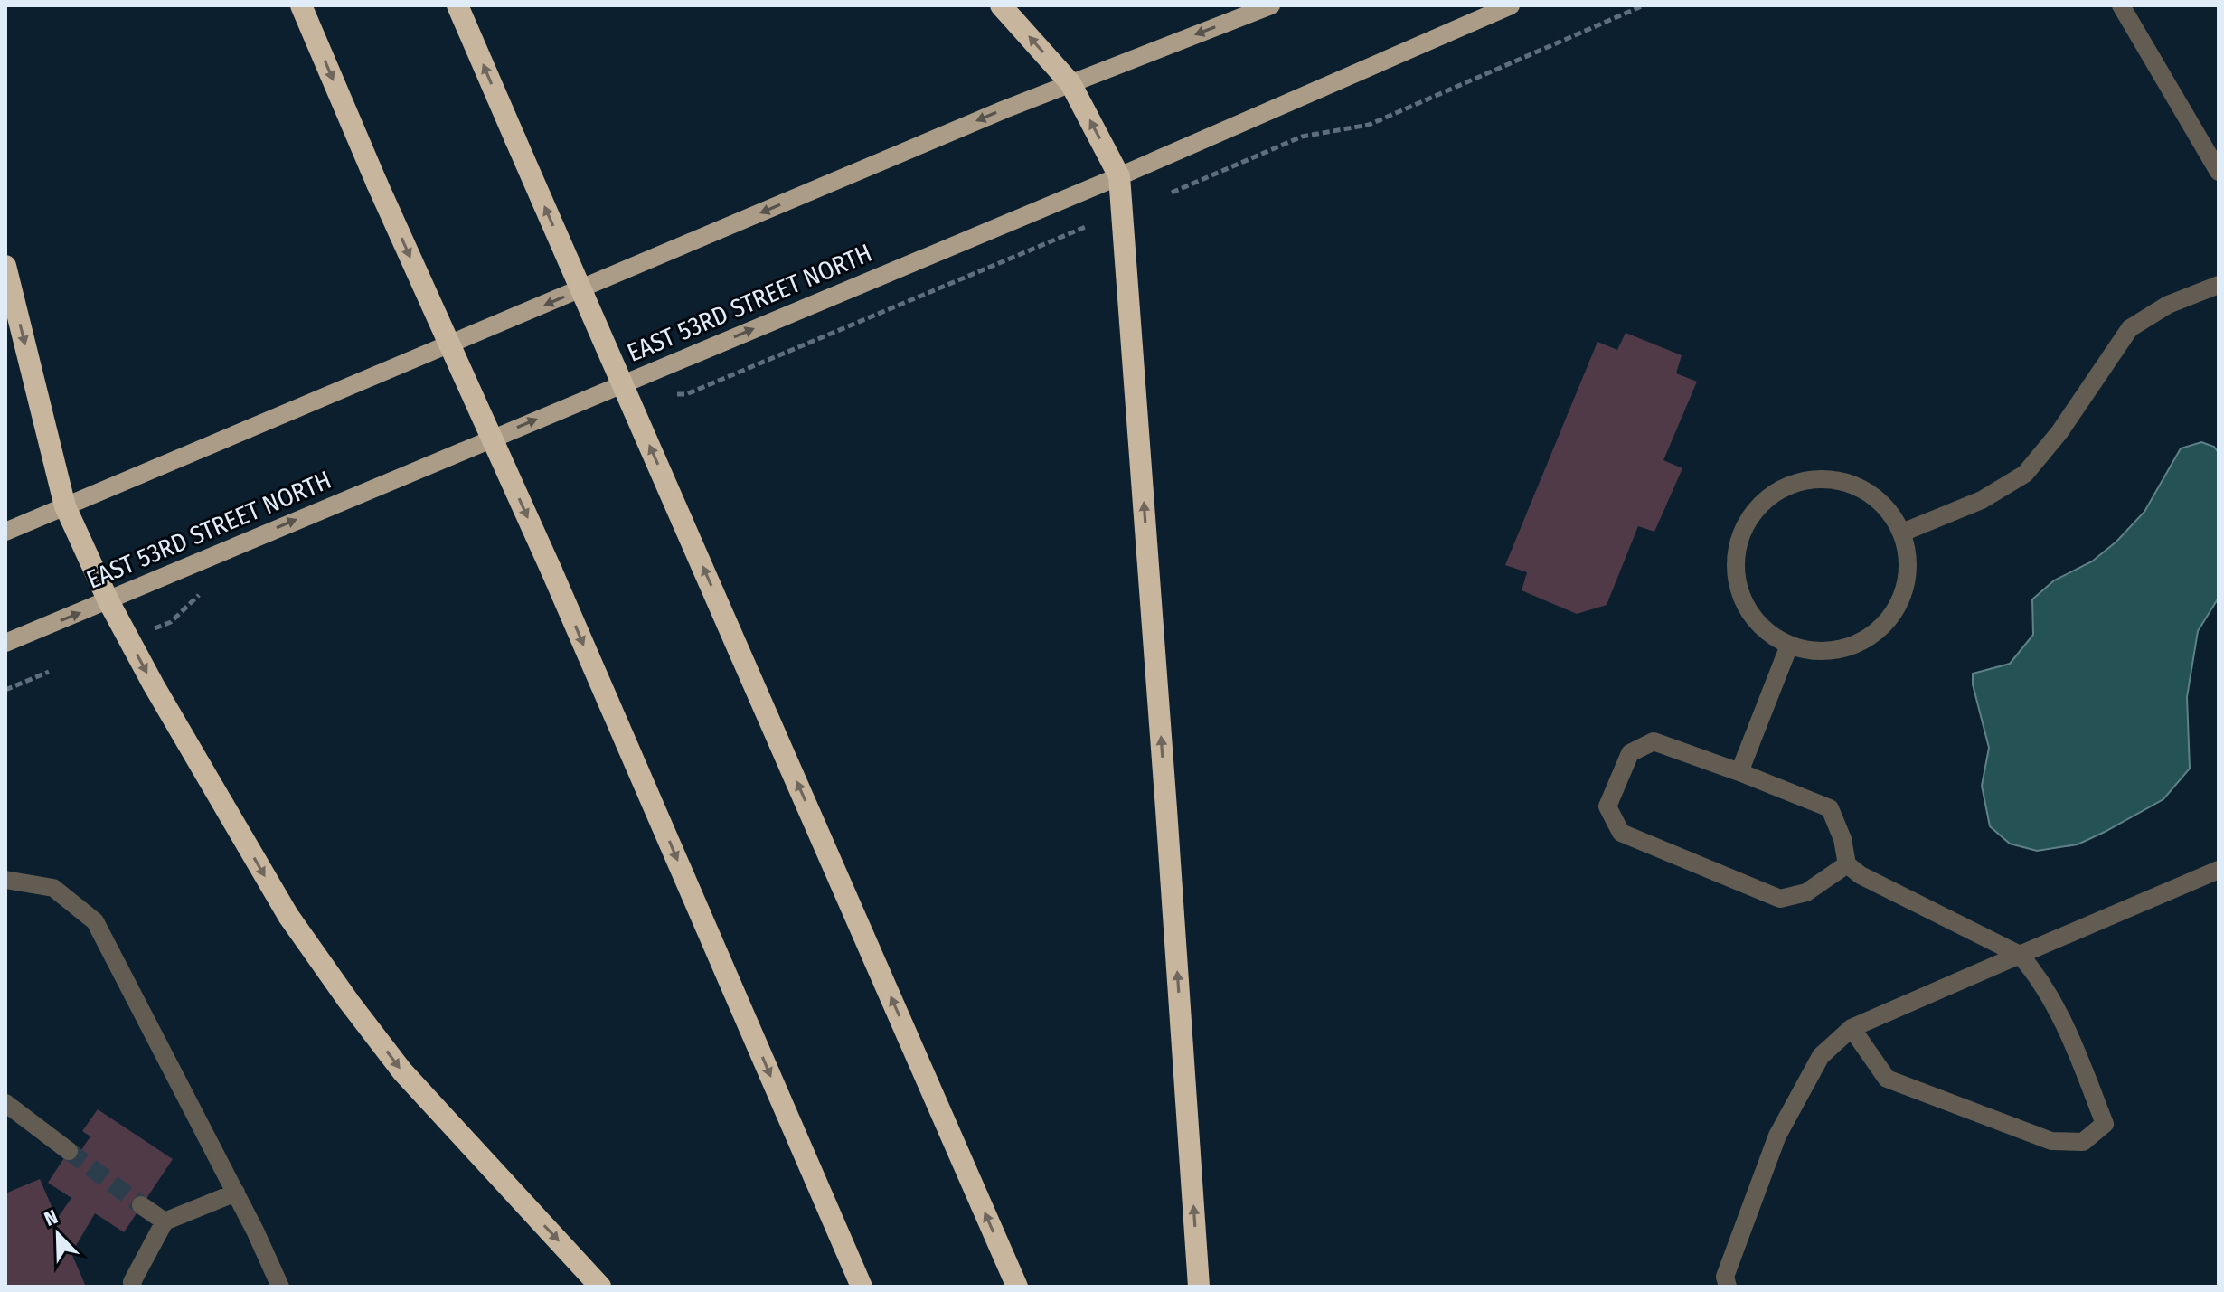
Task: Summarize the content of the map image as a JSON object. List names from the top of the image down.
{
  "streets": {
    "main road": ["EAST 53RD STREET NORTH"]
  },
  "north": "top left"
}
